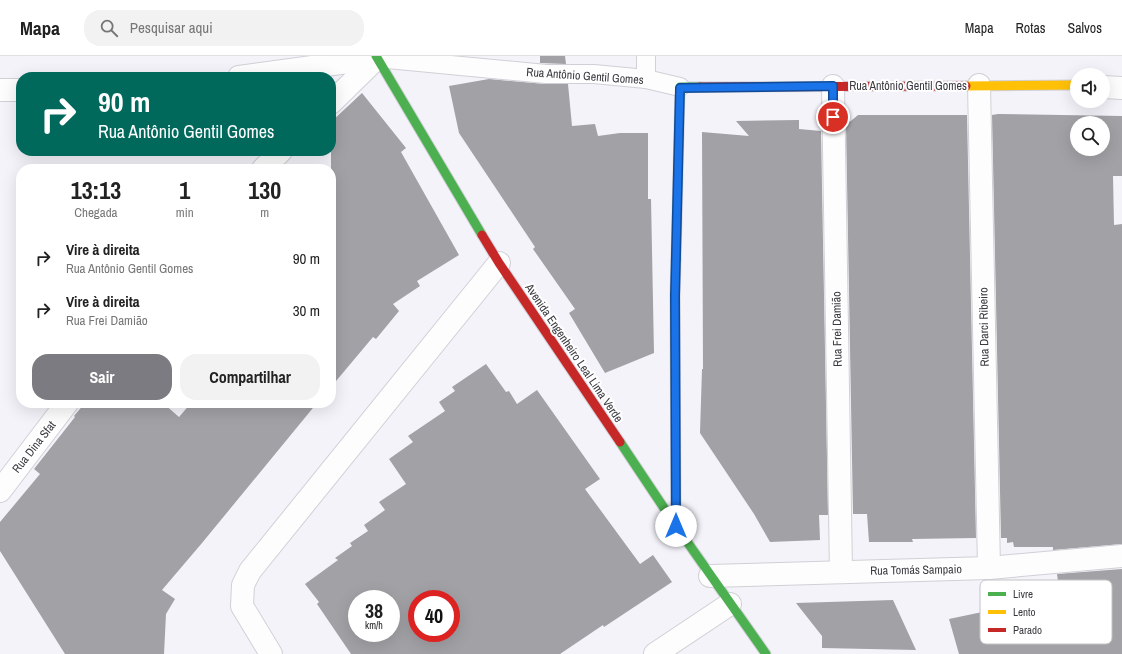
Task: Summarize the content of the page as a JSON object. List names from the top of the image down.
{
  "streets": {
    "street": [
      "Rua Antônio Gentil Gomes",
      "Rua Darci Ribeiro",
      "Rua Frei Damião",
      "Avenida Engenheiro Leal Lima Verde",
      "Rua Dina Sfat",
      "Rua Tomás Sampaio"
    ]
  },
  "crossings": [
    ["Rua Antônio Gentil Gomes", "Rua Darci Ribeiro"],
    ["Rua Antônio Gentil Gomes", "Rua Frei Damião"],
    ["Rua Antônio Gentil Gomes", "Avenida Engenheiro Leal Lima Verde"],
    ["Rua Darci Ribeiro", "Rua Tomás Sampaio"],
    ["Rua Frei Damião", "Rua Tomás Sampaio"],
    ["Avenida Engenheiro Leal Lima Verde", "Rua Tomás Sampaio"]
  ],
  "legend": ["Livre", "Lento", "Parado"],
  "page": {
    "header": "Mapa",
    "search": "Pesquisar aqui",
    "nav": ["Mapa", "Rotas", "Salvos"],
    "turn": ["90 m", "Rua Antônio Gentil Gomes"],
    "eta": [
      "13:13",
      "Chegada",
      "1",
      "min",
      "130",
      "m"
    ],
    "list": [
      {
        "name": "Vire à direita",
        "note": "Rua Antônio Gentil Gomes",
        "value": "90 m"
      },
      {
        "name": "Vire à direita",
        "note": "Rua Frei Damião",
        "value": "30 m"
      }
    ],
    "buttons": ["Sair", "Compartilhar"],
    "speed": "38 km/h",
    "limit": "40"
  }
}
